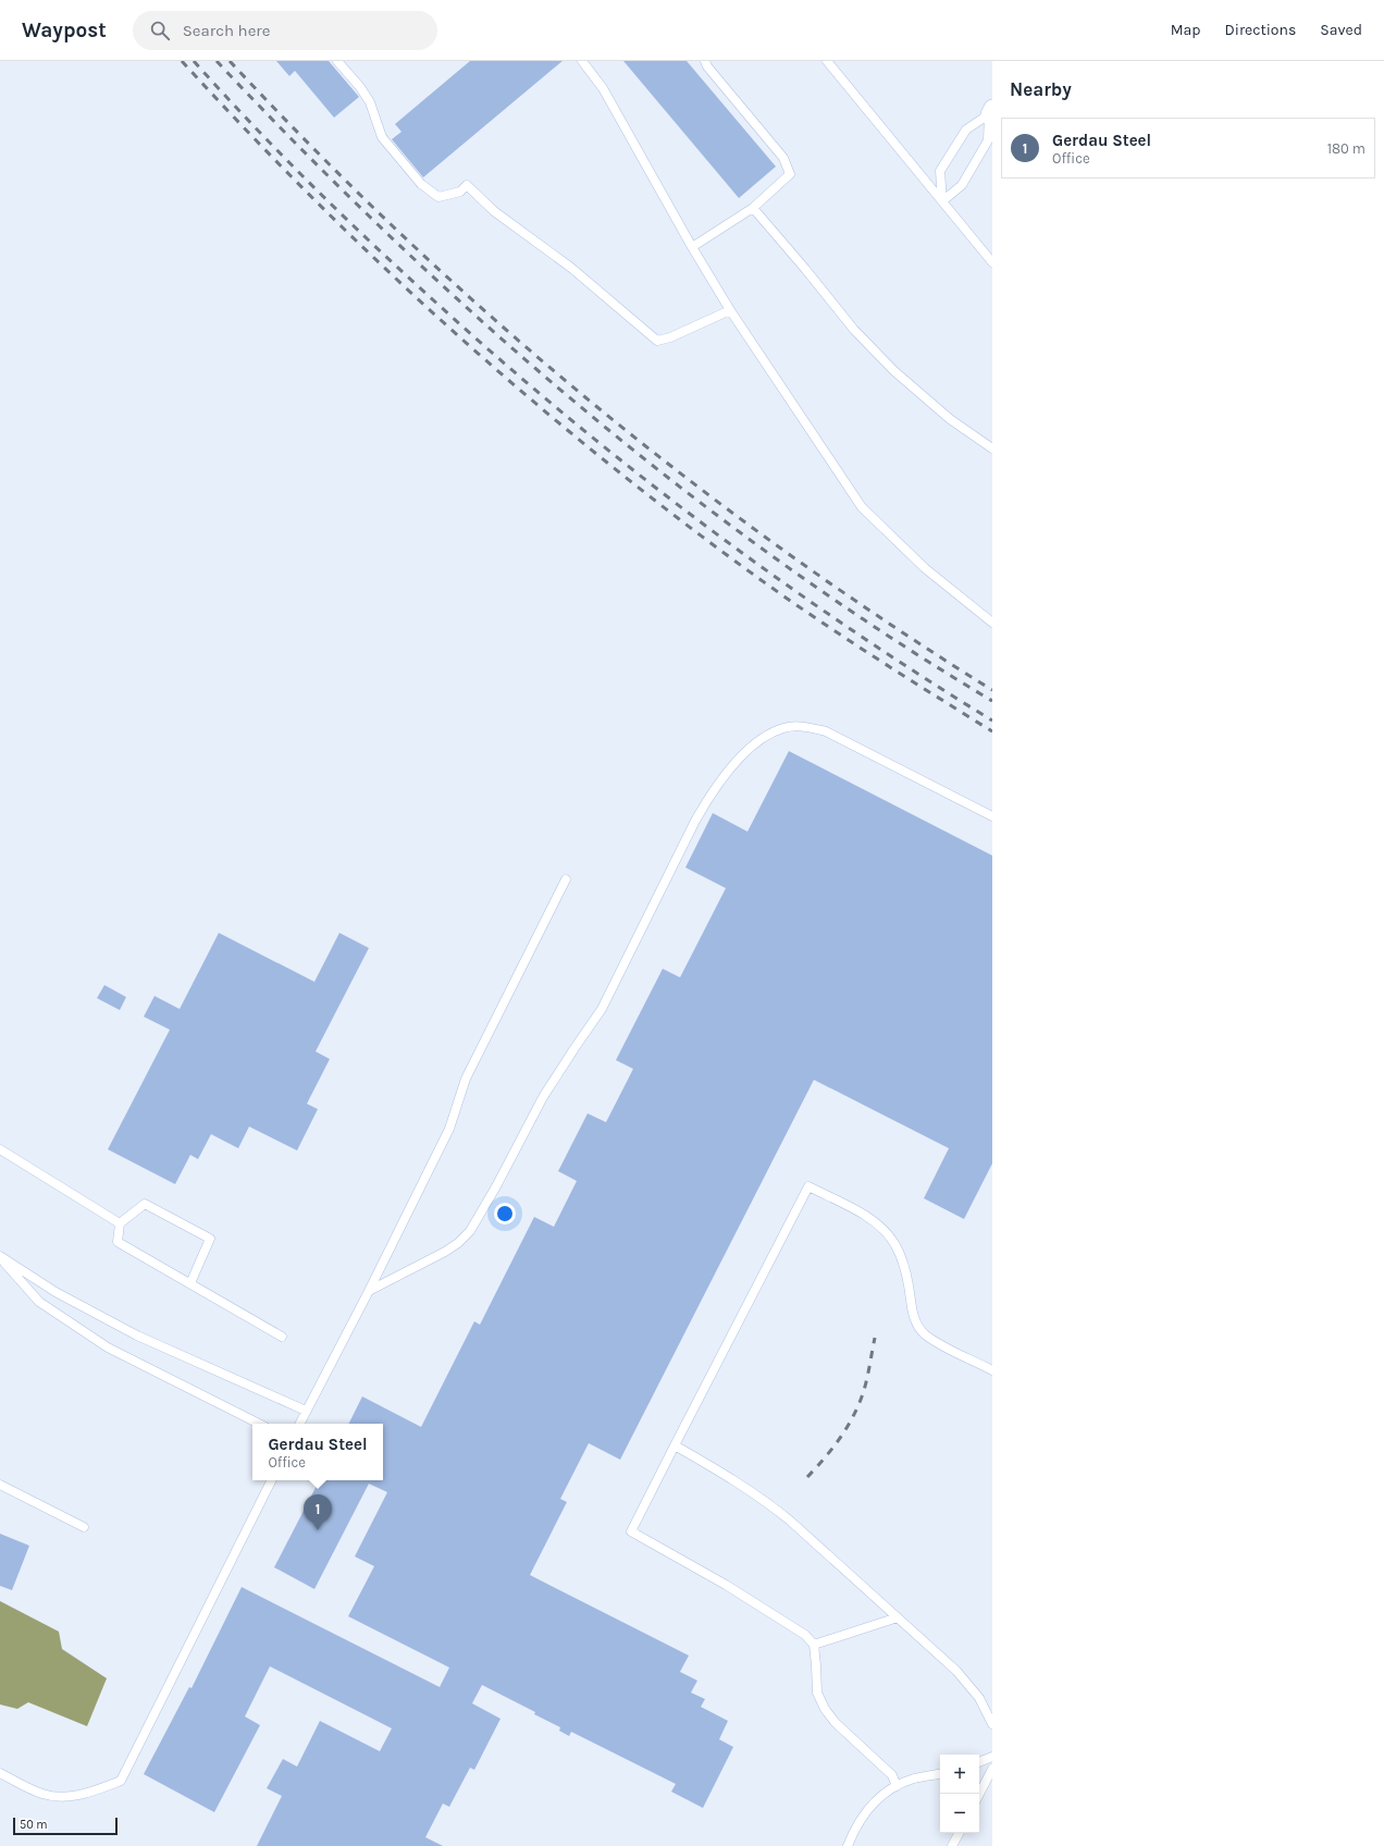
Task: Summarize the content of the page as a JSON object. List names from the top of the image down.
{
  "scale_bar": "50 m",
  "page": {
    "header": "Waypost",
    "search": "Search here",
    "nav": ["Map", "Directions", "Saved"],
    "heading": "Nearby",
    "list": [
      {
        "mark": "1",
        "name": "Gerdau Steel",
        "note": "Office",
        "value": "180 m"
      }
    ],
    "popup": ["Gerdau Steel", "Office"],
    "pins": "1",
    "map_buttons": ["+", "−"],
    "scale": "50 m"
  }
}
